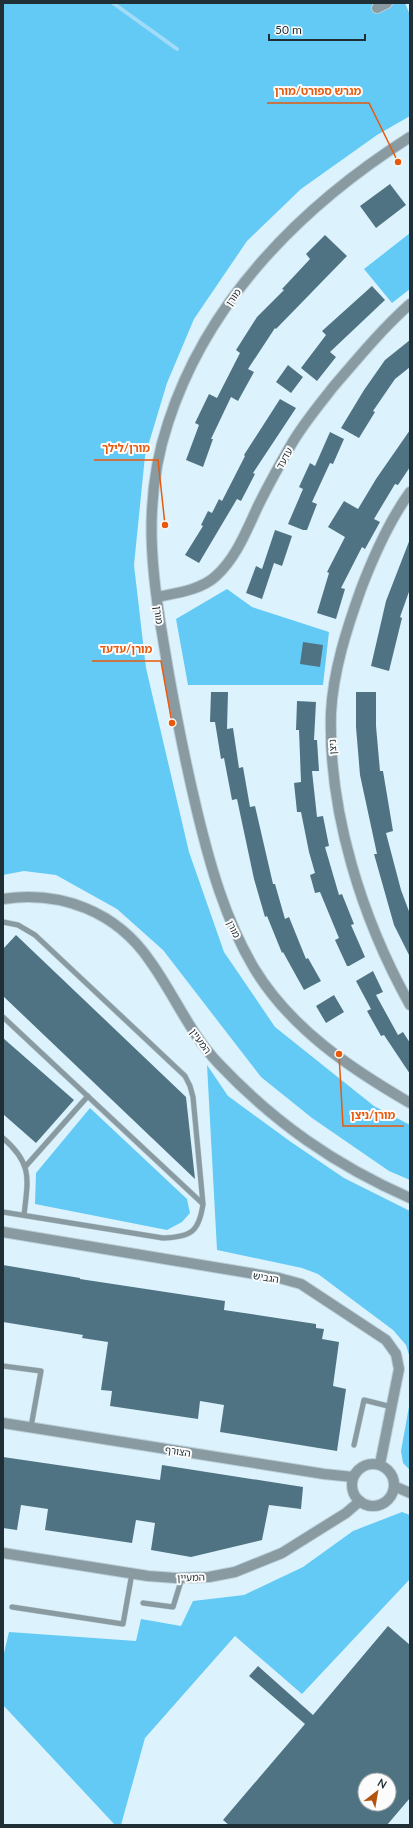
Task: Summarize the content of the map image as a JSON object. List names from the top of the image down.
{
  "streets": {
    "street": [
      "מורן",
      "עדעד",
      "ניצן",
      "המעיין",
      "הגביש",
      "הצורף"
    ]
  },
  "crossings": [
    ["מורן", "עדעד"],
    ["המעיין", "הגביש"],
    ["המעיין", "הצורף"],
    ["הגביש", "הצורף"]
  ],
  "places": [
    "מגרש ספורט/מורן",
    "מורן/לילך",
    "מורן/עדעד",
    "מורן/ניצן"
  ],
  "scale_bar": "50 m",
  "north": "top right"
}
